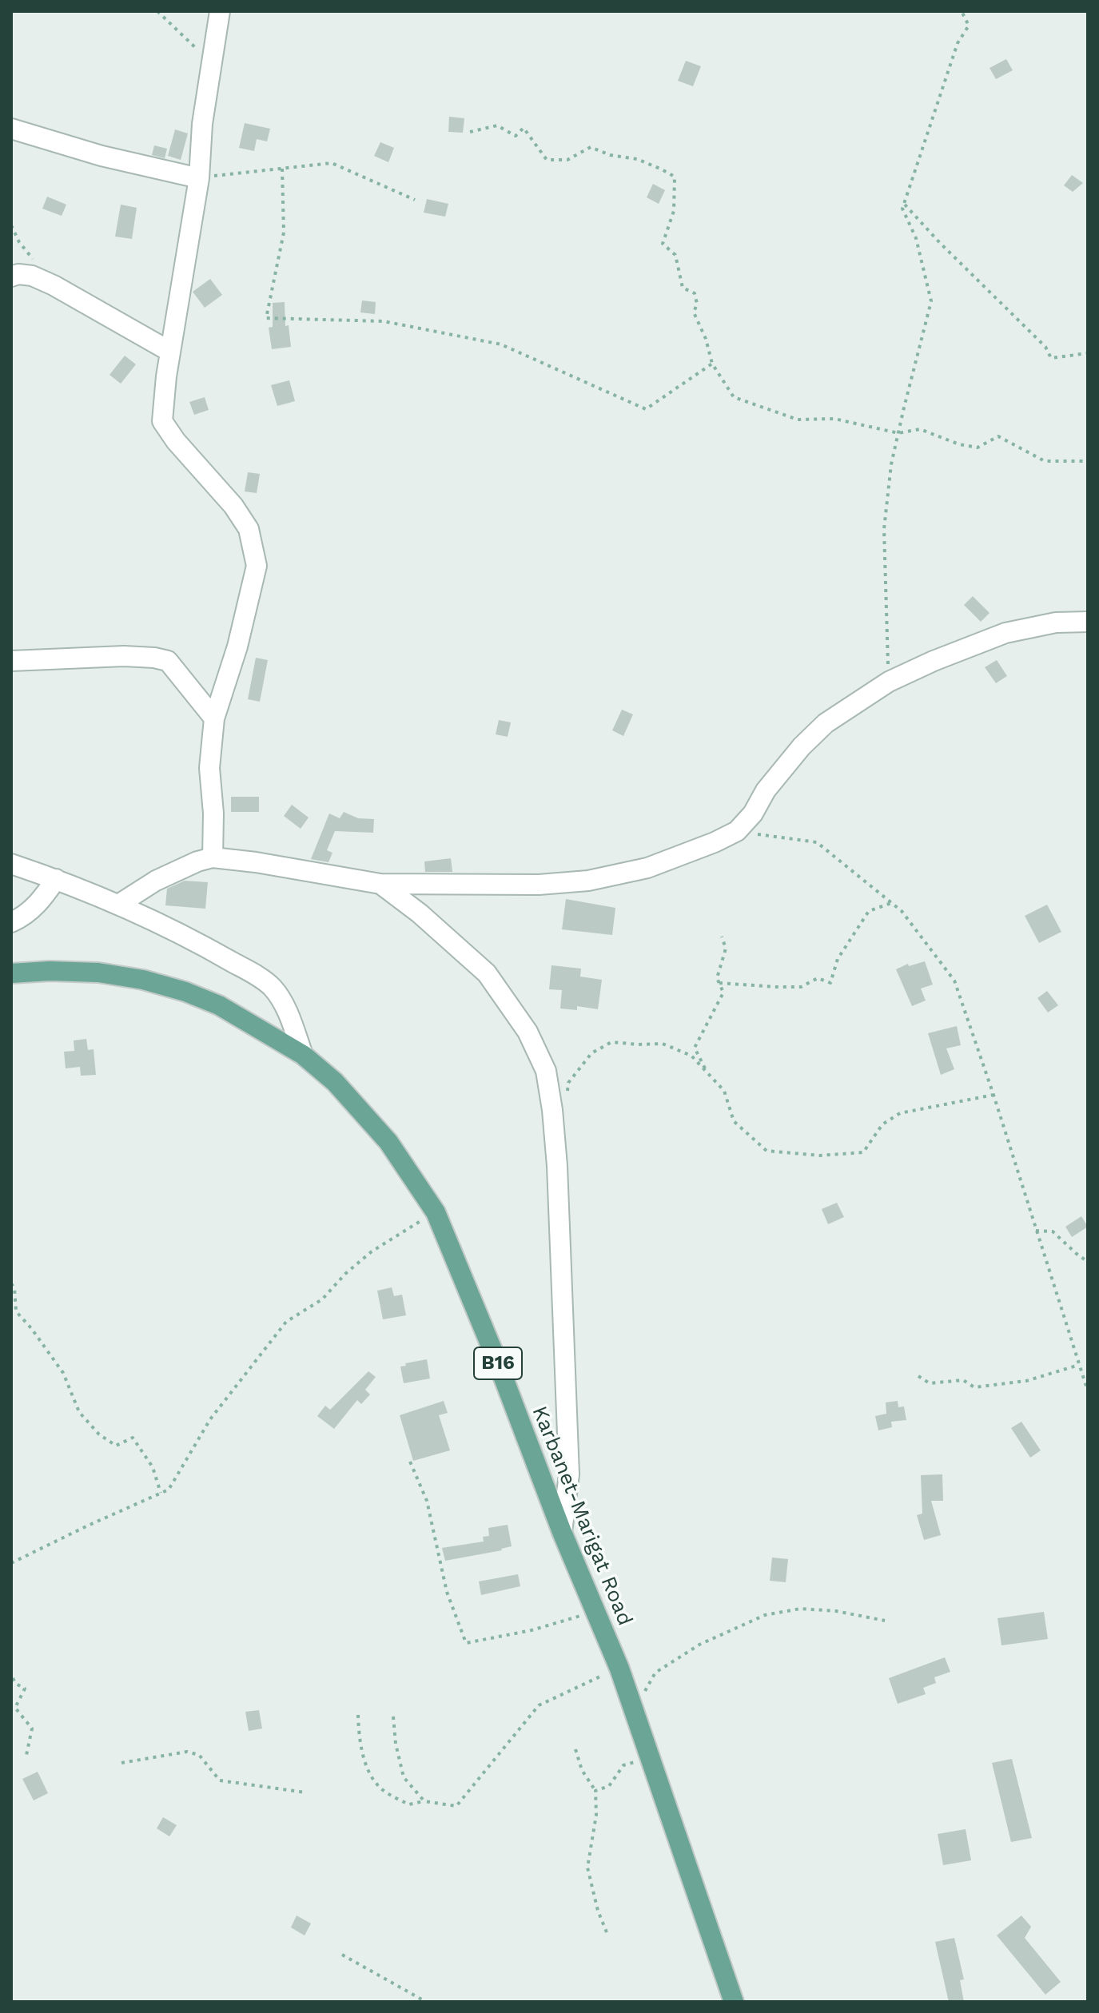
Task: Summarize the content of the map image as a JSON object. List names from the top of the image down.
{
  "streets": {
    "main road": ["B16", "Karbanet-Marigat Road"]
  }
}
